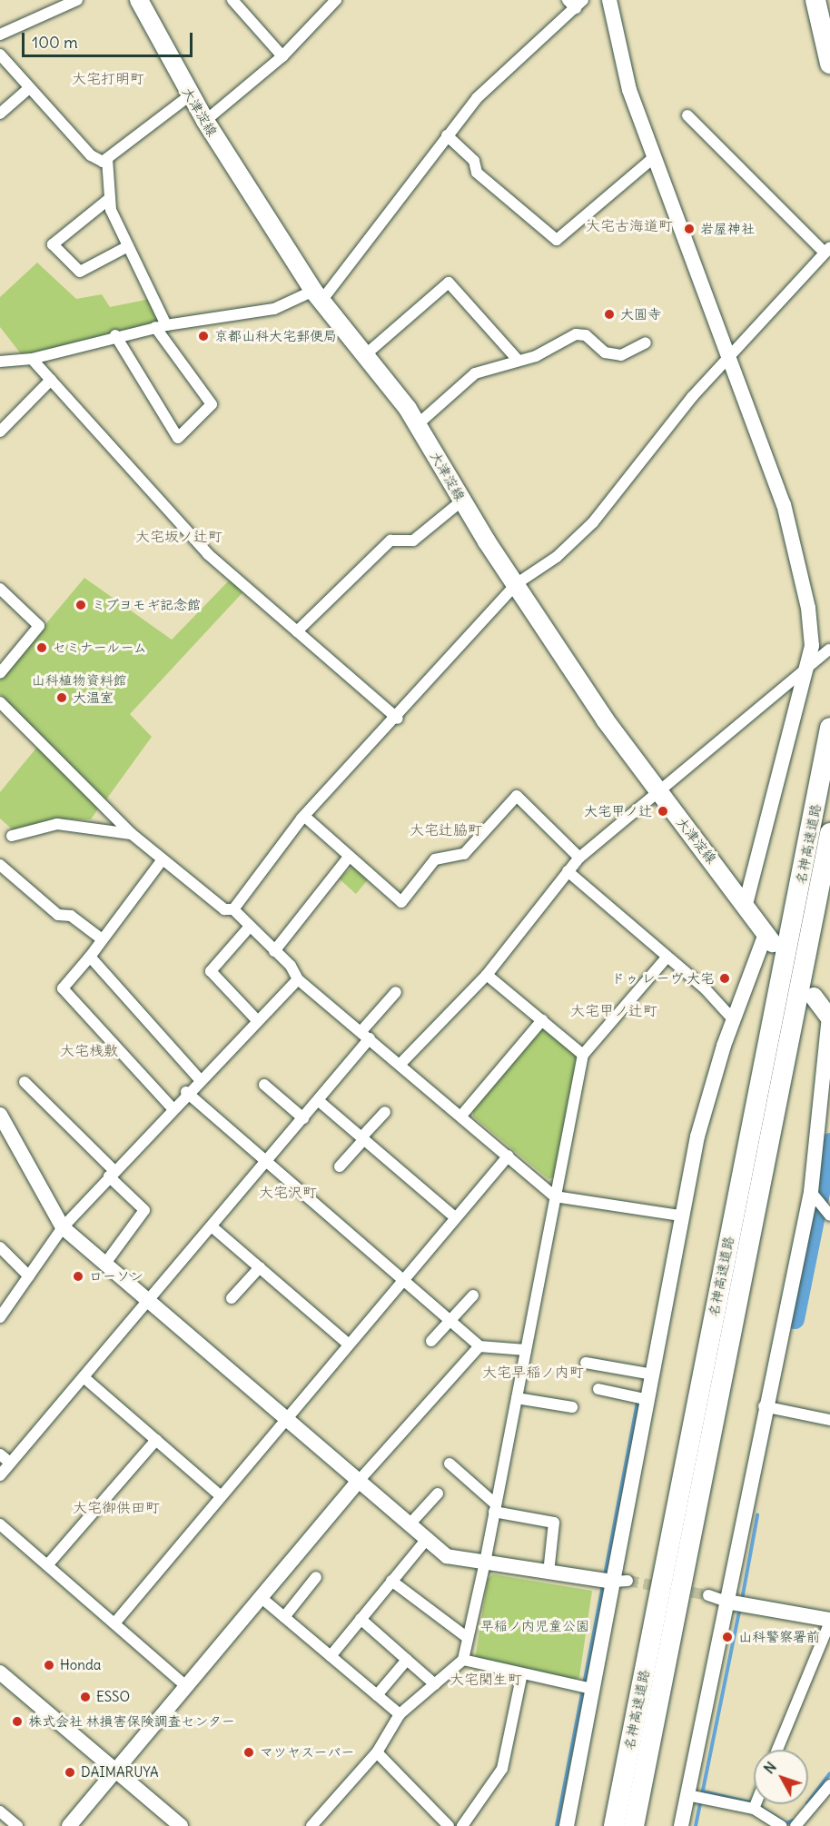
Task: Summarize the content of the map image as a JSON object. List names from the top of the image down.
{
  "streets": {
    "highway": ["名神高速道路"],
    "main road": ["大津淀線"]
  },
  "districts": [
    "大宅打明町",
    "大宅古海道町",
    "大宅坂ノ辻町",
    "大宅辻脇町",
    "大宅甲ノ辻町",
    "大宅桟敷",
    "大宅沢町",
    "大宅早稲ノ内町",
    "大宅御供田町",
    "大宅関生町"
  ],
  "parks": ["山科植物資料館", "早稲ノ内児童公園"],
  "places": [
    "岩屋神社",
    "大圓寺",
    "京都山科大宅郵便局",
    "ミブヨモギ記念館",
    "セミナールーム",
    "大温室",
    "大宅甲ノ辻",
    "ドゥ レーヴ 大宅",
    "ローソン",
    "山科警察署前",
    "Honda",
    "ESSO",
    "株式会社 林損害保険調査センター",
    "マツヤスーパー",
    "DAIMARUYA"
  ],
  "scale_bar": "100 m",
  "north": "top left"
}
